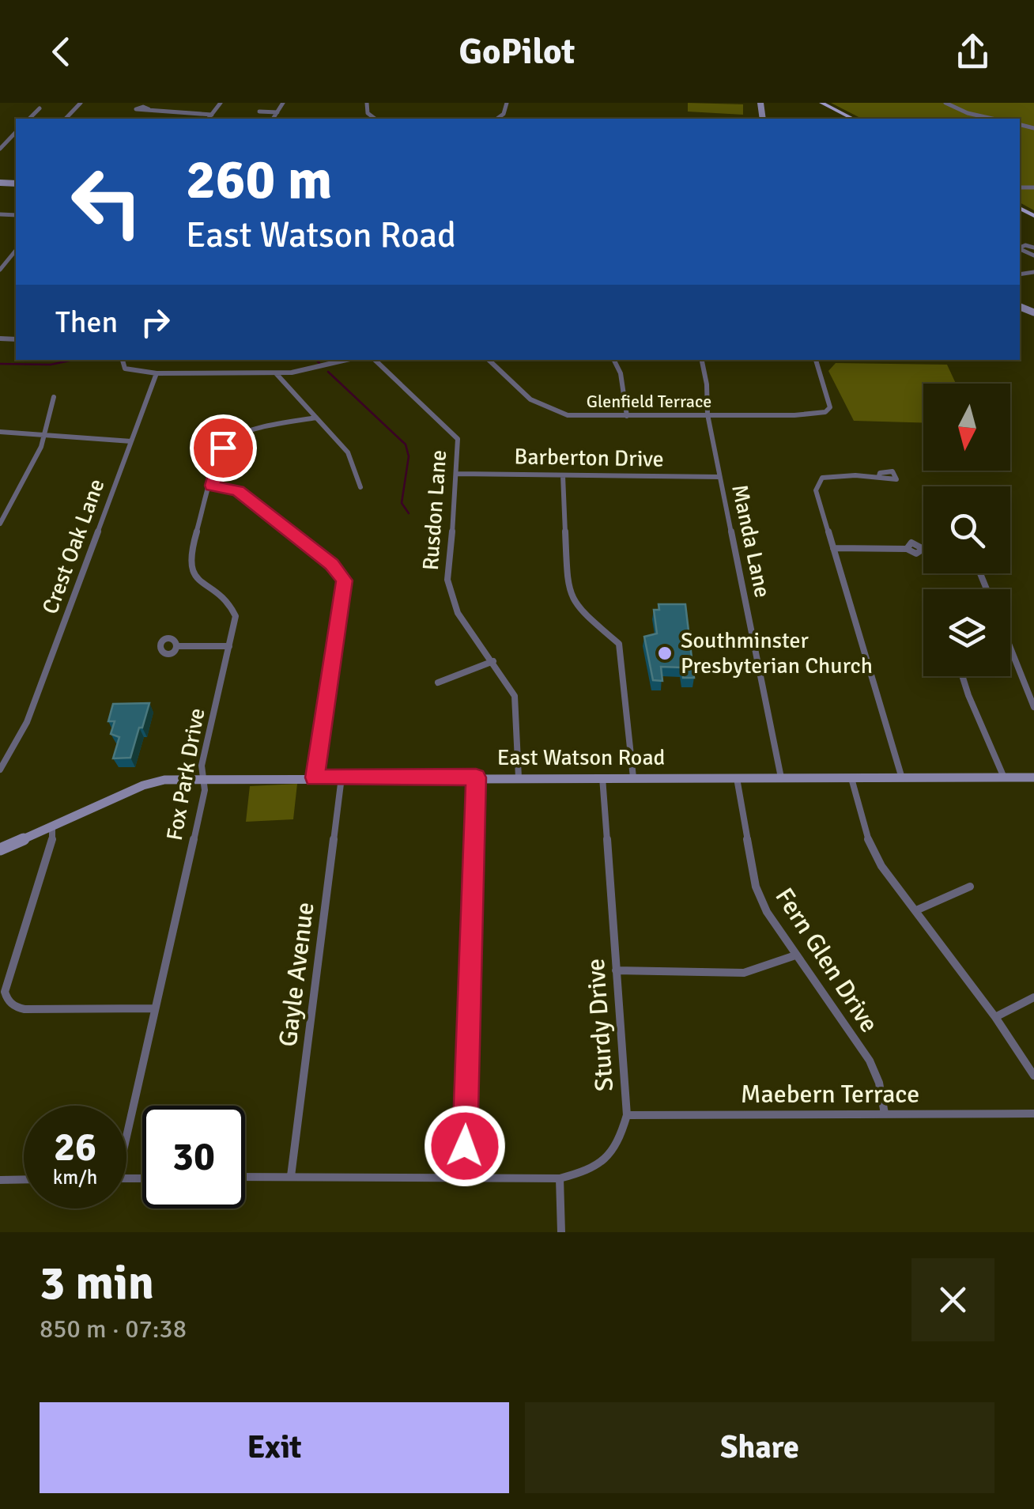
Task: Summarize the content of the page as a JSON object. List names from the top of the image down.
{
  "streets": {
    "street": [
      "Glenfield Terrace",
      "Barberton Drive",
      "Rusdon Lane",
      "Manda Lane",
      "Crest Oak Lane",
      "East Watson Road",
      "Fox Park Drive",
      "Fern Glen Drive",
      "Gayle Avenue",
      "Sturdy Drive",
      "Maebern Terrace"
    ]
  },
  "crossings": [
    ["Glenfield Terrace", "Manda Lane"],
    ["Barberton Drive", "Rusdon Lane"],
    ["Barberton Drive", "Manda Lane"],
    ["Rusdon Lane", "East Watson Road"],
    ["Manda Lane", "East Watson Road"],
    ["East Watson Road", "Fox Park Drive"],
    ["East Watson Road", "Fern Glen Drive"],
    ["East Watson Road", "Gayle Avenue"],
    ["East Watson Road", "Sturdy Drive"],
    ["Fern Glen Drive", "Maebern Terrace"],
    ["Gayle Avenue", "Sturdy Drive"],
    ["Sturdy Drive", "Maebern Terrace"]
  ],
  "places": ["Southminster Presbyterian Church"],
  "north": "bottom",
  "page": {
    "header": "GoPilot",
    "turn": ["260 m", "East Watson Road"],
    "then": "Then",
    "speed": "26 km/h",
    "limit": "30",
    "heading": ["3 min", "850 m · 07:38"],
    "buttons": ["Exit", "Share"]
  }
}
